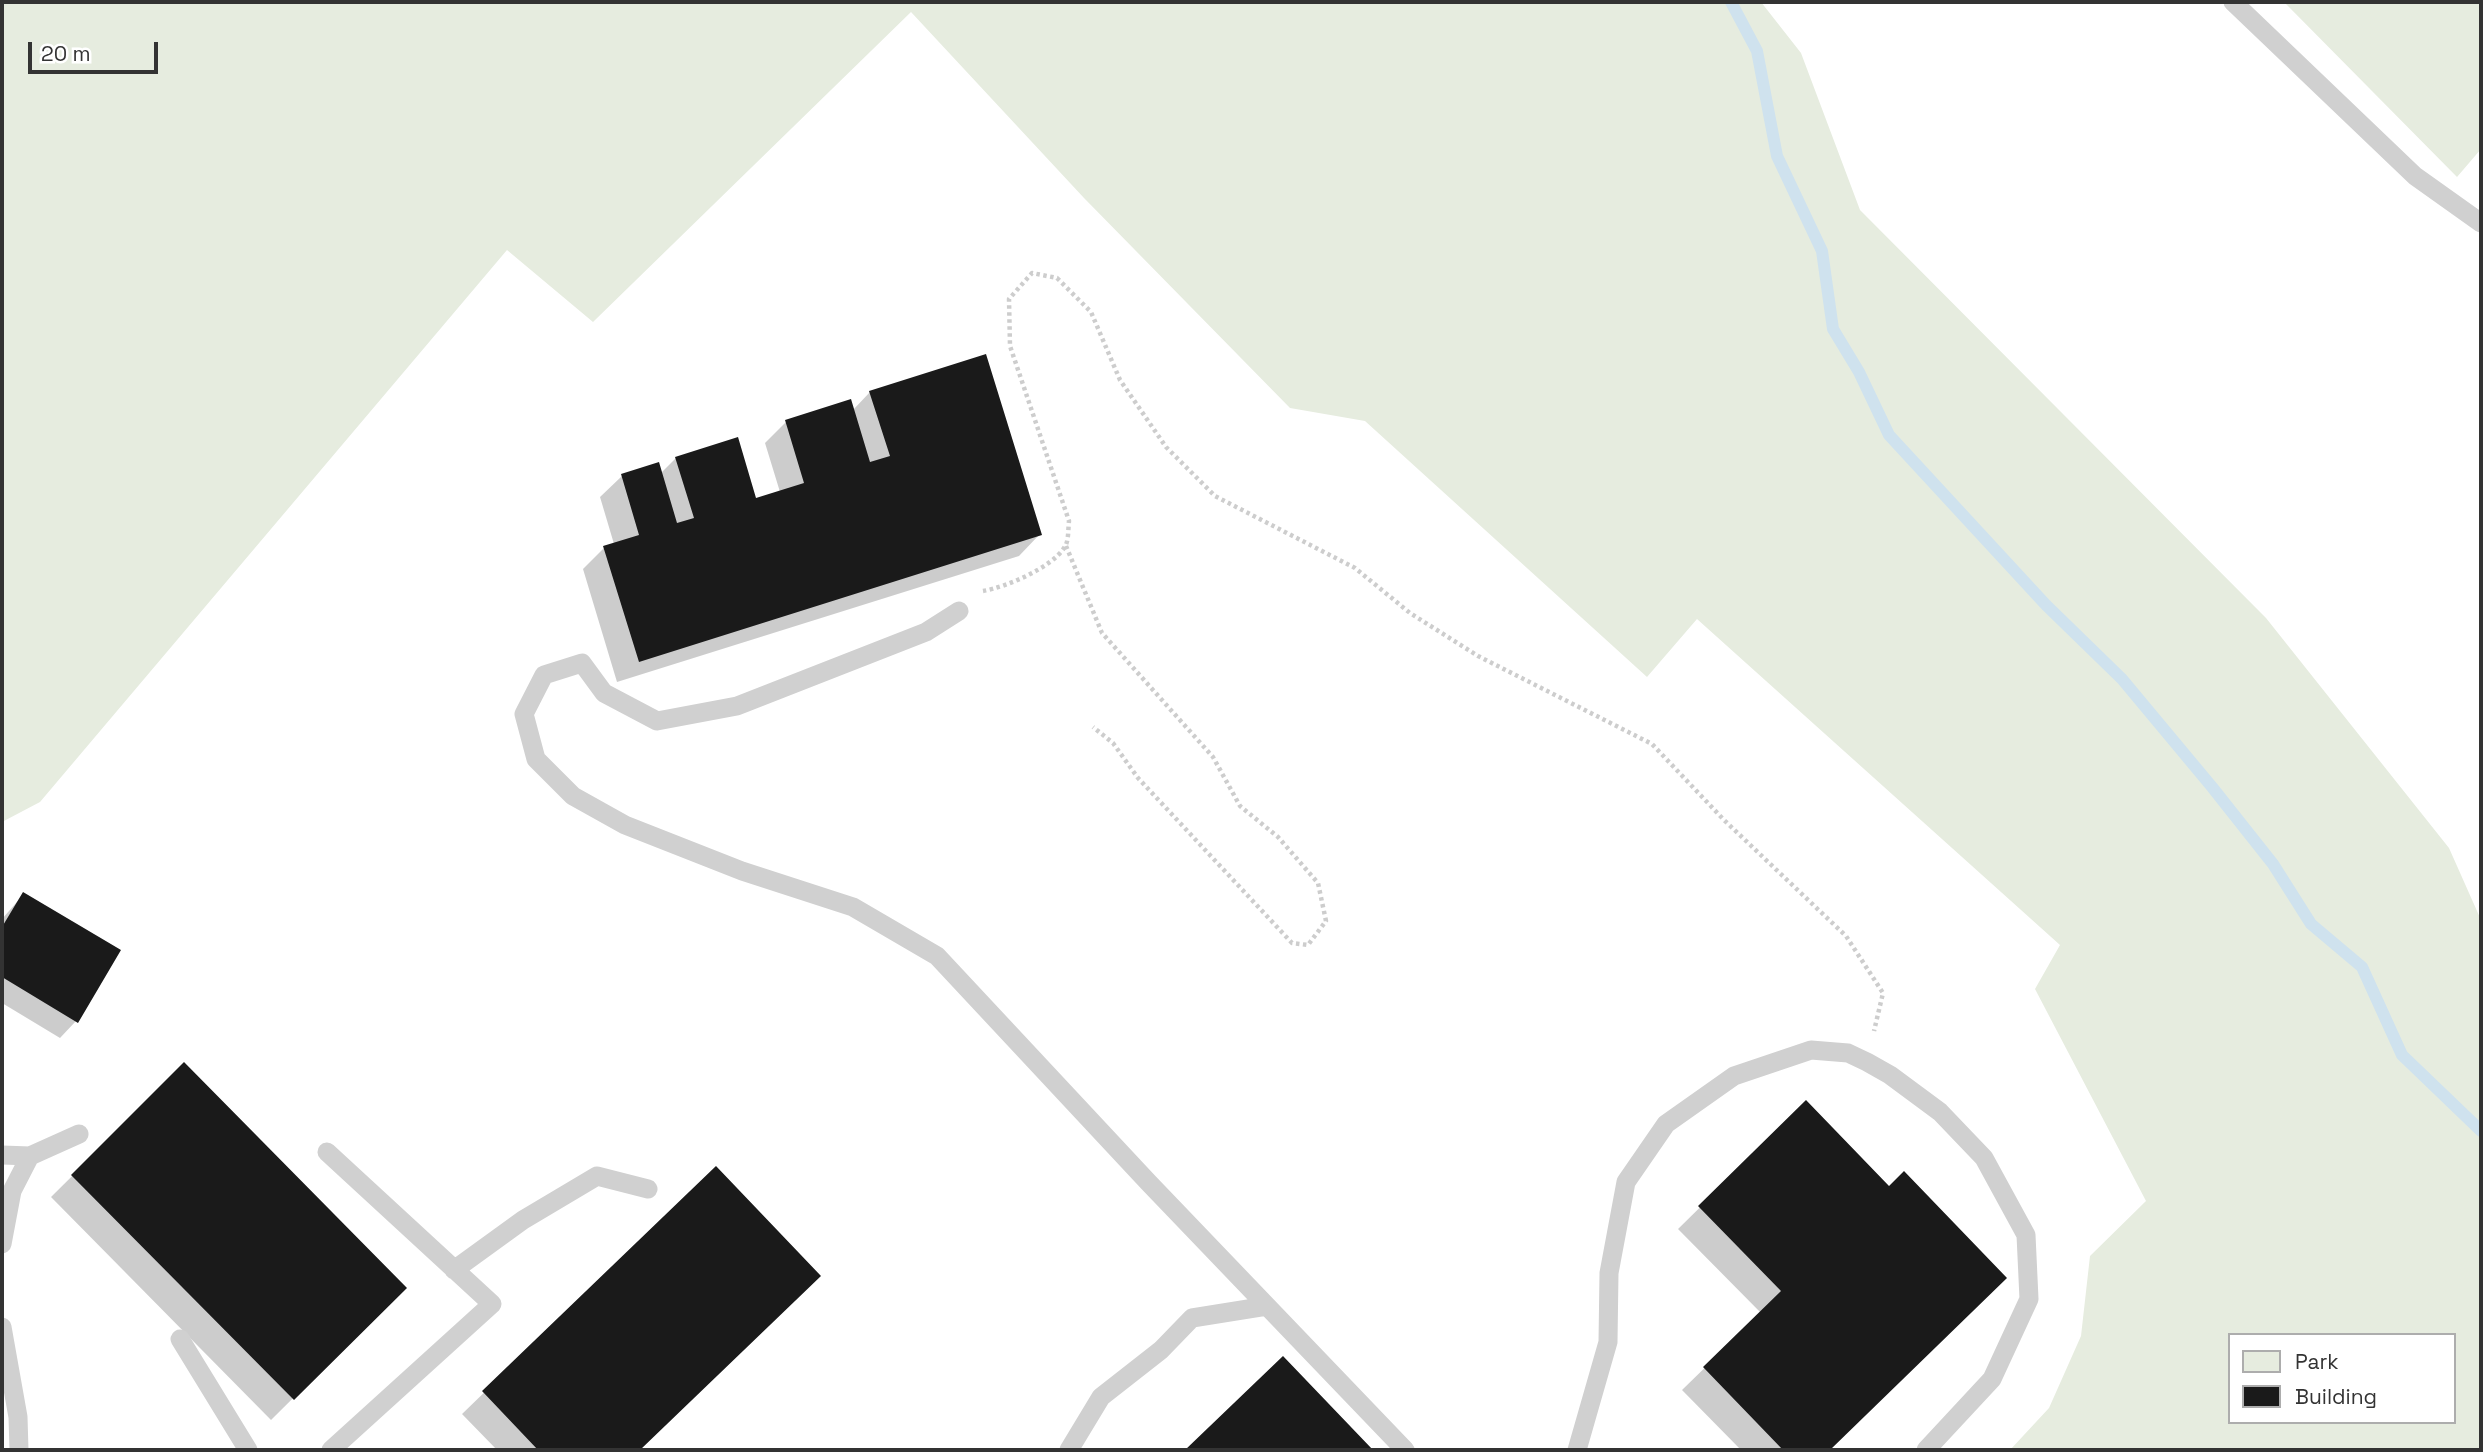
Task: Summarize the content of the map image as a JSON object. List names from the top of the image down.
{
  "legend": ["Park", "Building"],
  "scale_bar": "20 m"
}
